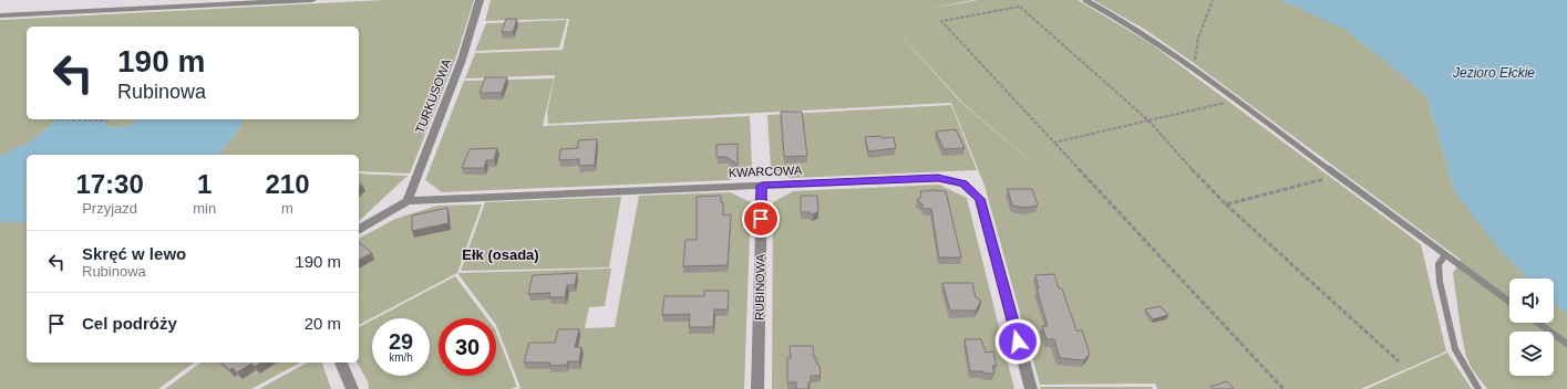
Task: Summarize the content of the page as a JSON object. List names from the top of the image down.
{
  "streets": {
    "street": ["TURKUSOWA", "KWARCOWA", "RUBINOWA"]
  },
  "crossings": [
    ["TURKUSOWA", "KWARCOWA"],
    ["KWARCOWA", "RUBINOWA"]
  ],
  "districts": ["Ełk (osada)"],
  "water": ["Jezioro Ełckie"],
  "page": {
    "turn": ["190 m", "Rubinowa"],
    "eta": [
      "17:30",
      "Przyjazd",
      "1",
      "min",
      "210",
      "m"
    ],
    "list": [
      {
        "name": "Skręć w lewo",
        "note": "Rubinowa",
        "value": "190 m"
      },
      {
        "name": "Cel podróży",
        "value": "20 m"
      }
    ],
    "speed": "29 km/h",
    "limit": "30"
  }
}
